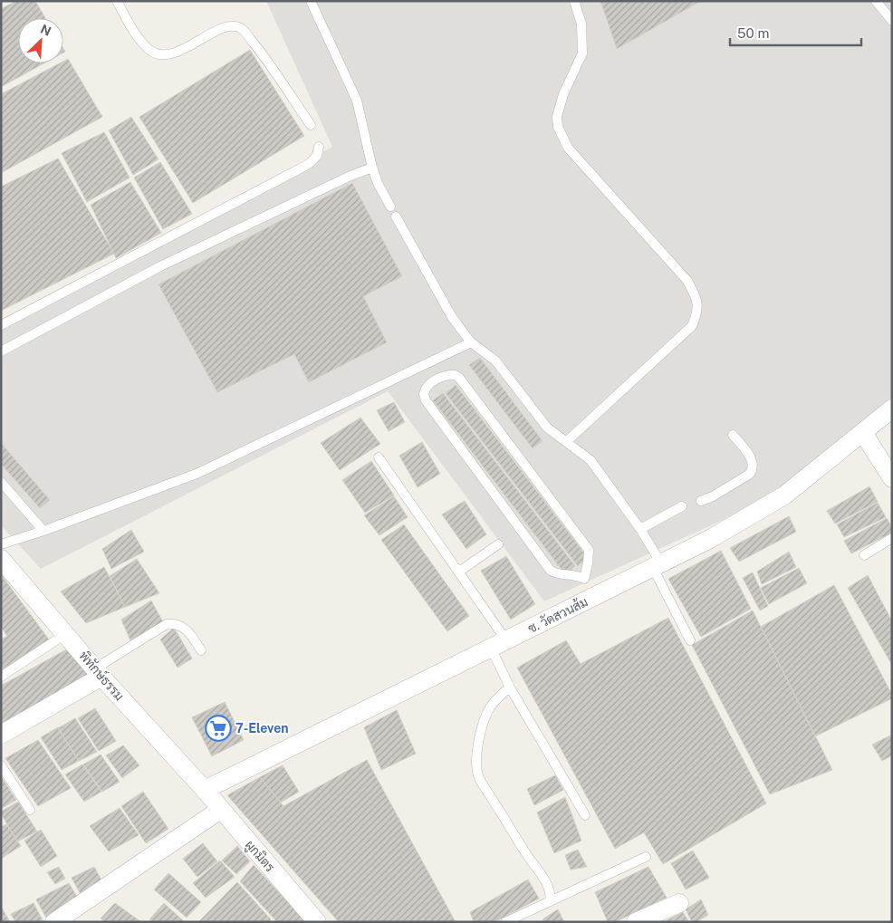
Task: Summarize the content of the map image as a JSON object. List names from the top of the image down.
{
  "streets": {
    "street": ["ซ. วัดสวนส้ม", "พิทักษ์ธรรม", "ผูกมิตร"]
  },
  "crossings": [
    ["ซ. วัดสวนส้ม", "พิทักษ์ธรรม"],
    ["ซ. วัดสวนส้ม", "ผูกมิตร"],
    ["พิทักษ์ธรรม", "ผูกมิตร"]
  ],
  "places": {
    "supermarket": ["7-Eleven"]
  },
  "scale_bar": "50 m",
  "north": "top right"
}
